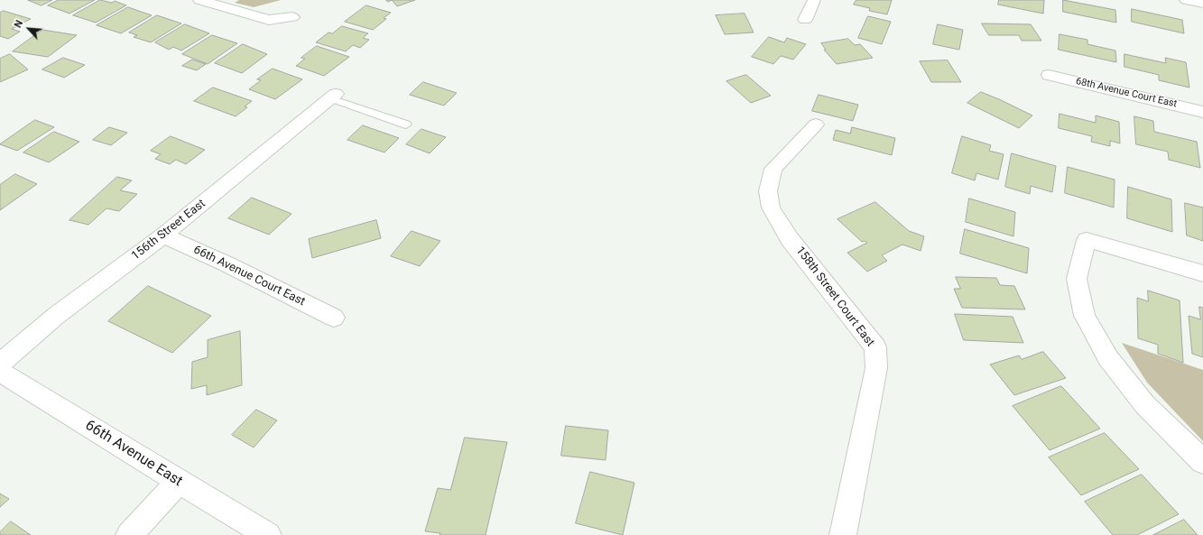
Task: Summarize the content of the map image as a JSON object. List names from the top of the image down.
{
  "streets": {
    "street": [
      "68th Avenue Court East",
      "156th Street East",
      "66th Avenue Court East",
      "158th Street Court East",
      "66th Avenue East"
    ]
  },
  "crossings": [
    ["156th Street East", "66th Avenue Court East"]
  ],
  "north": "top left"
}
